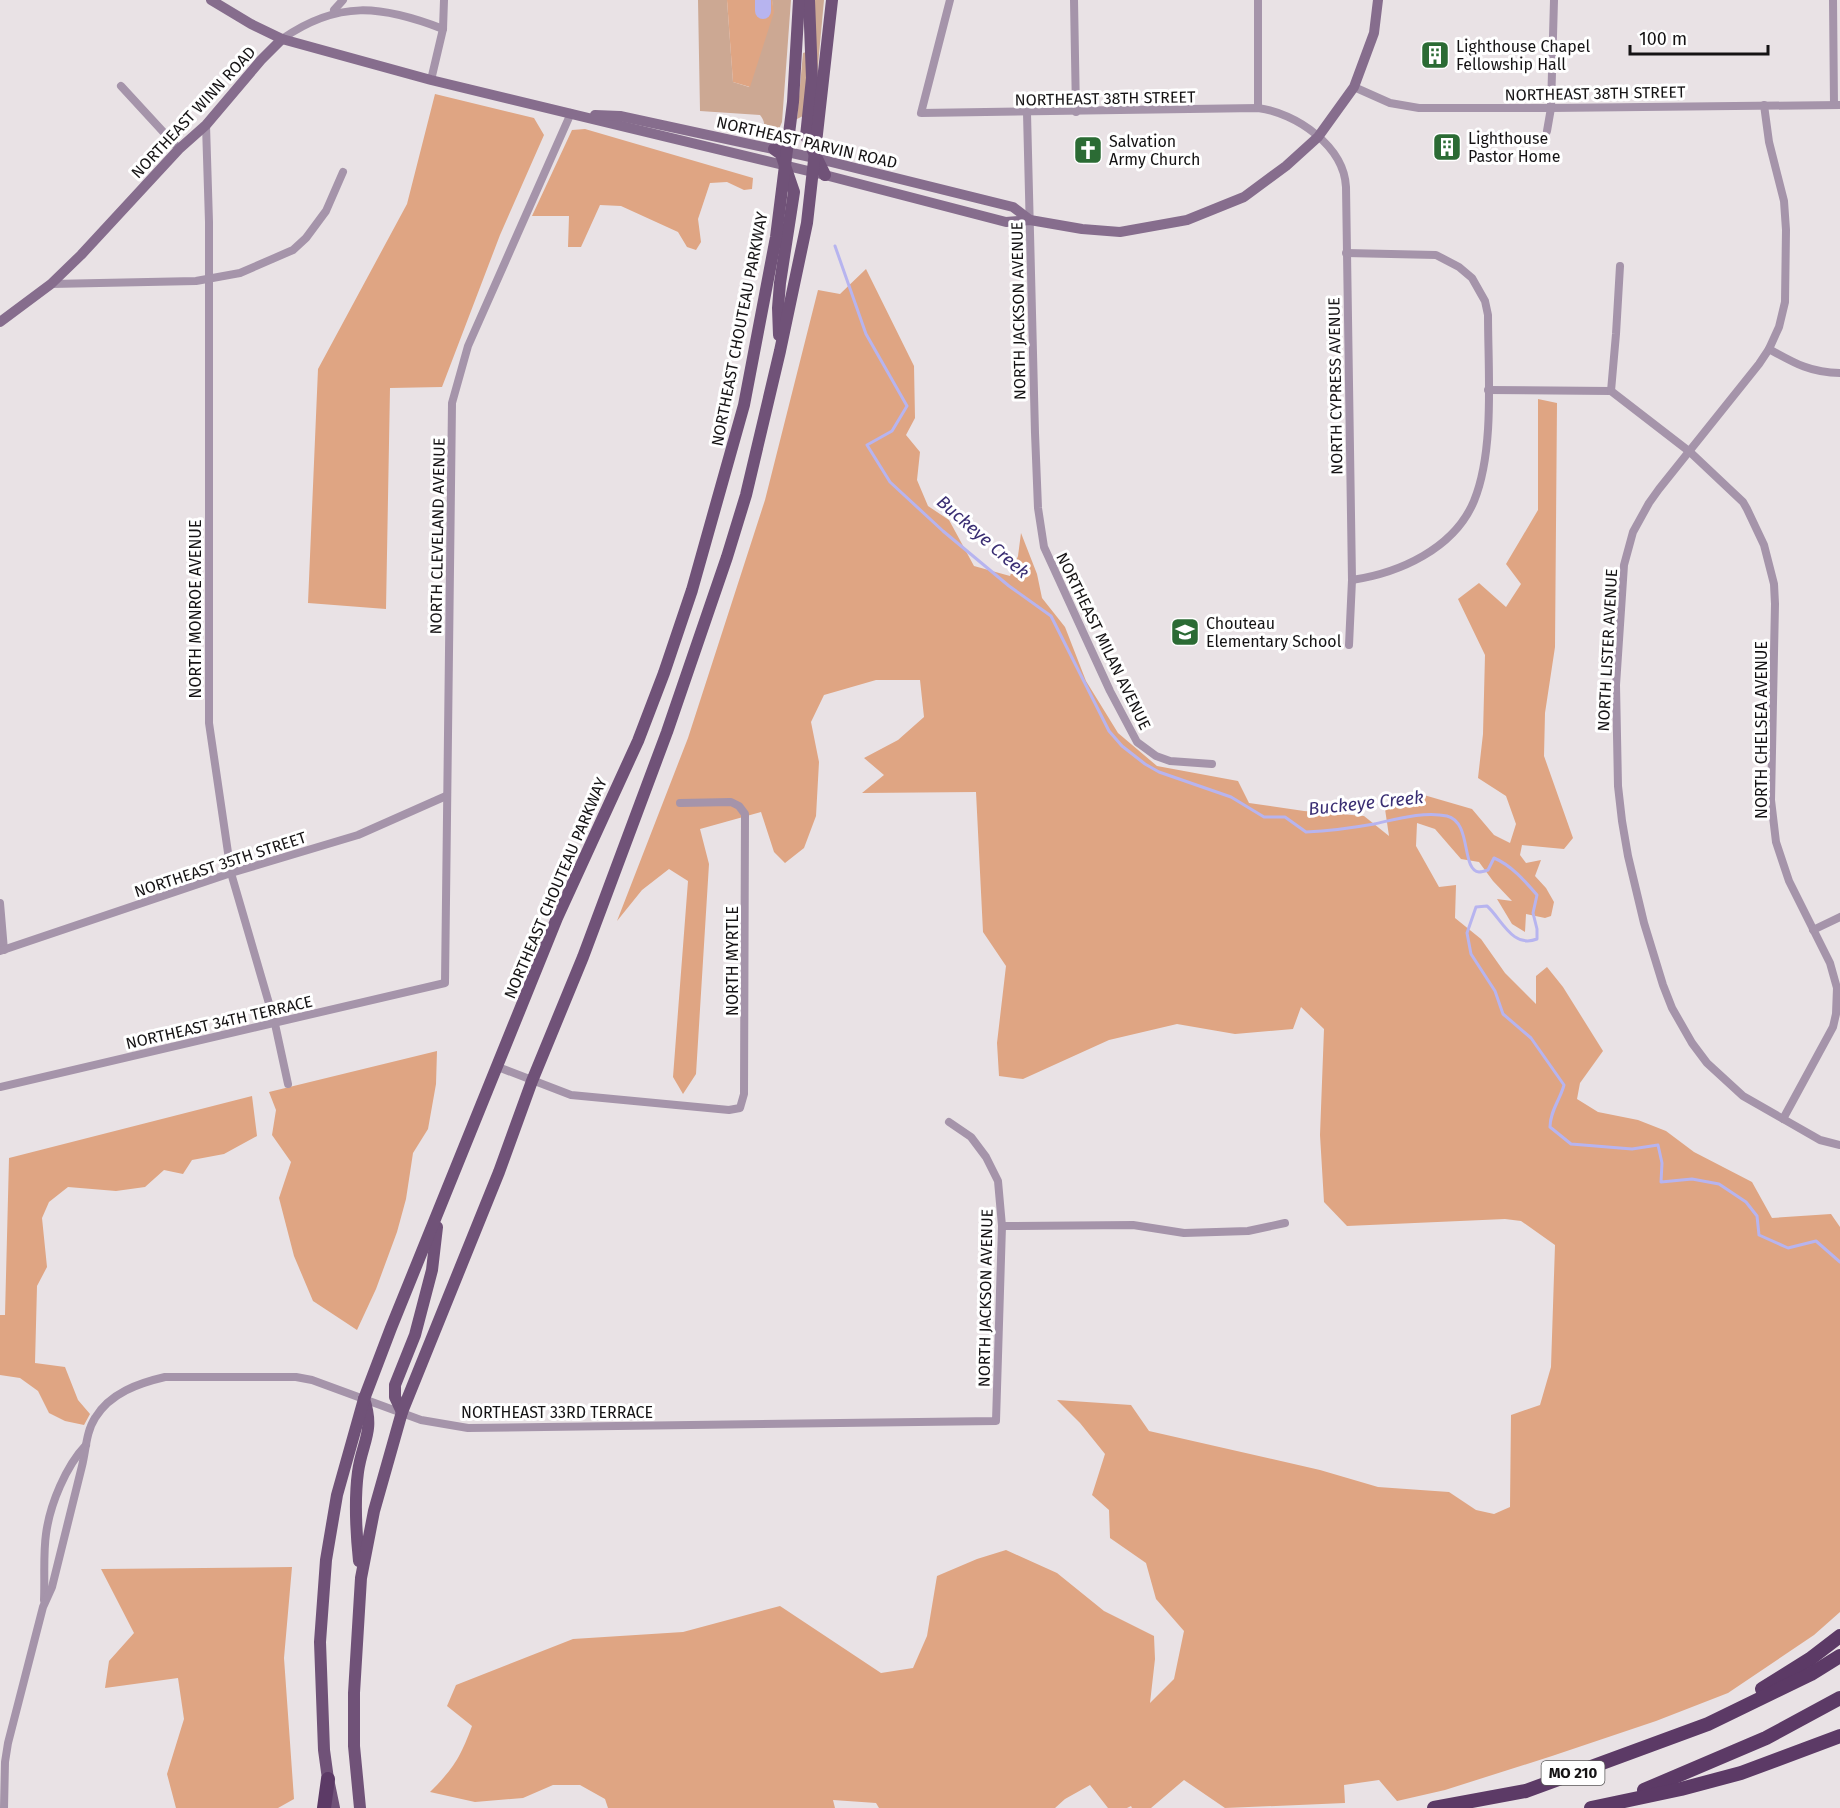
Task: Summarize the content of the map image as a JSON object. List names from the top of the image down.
{
  "streets": {
    "highway": ["MO 210"],
    "main road": ["NORTHEAST WINN ROAD", "NORTHEAST PARVIN ROAD", "NORTHEAST CHOUTEAU PARKWAY"],
    "street": [
      "NORTHEAST 38TH STREET",
      "NORTH JACKSON AVENUE",
      "NORTH CYPRESS AVENUE",
      "NORTH CLEVELAND AVENUE",
      "NORTH MONROE AVENUE",
      "NORTHEAST MILAN AVENUE",
      "NORTH LISTER AVENUE",
      "NORTH CHELSEA AVENUE",
      "NORTHEAST 35TH STREET",
      "NORTH MYRTLE",
      "NORTHEAST 34TH TERRACE",
      "NORTHEAST 33RD TERRACE"
    ]
  },
  "crossings": [
    ["NORTHEAST 38TH STREET", "NORTHEAST PARVIN ROAD"],
    ["NORTHEAST 38TH STREET", "NORTH JACKSON AVENUE"],
    ["NORTHEAST 38TH STREET", "NORTH CYPRESS AVENUE"],
    ["NORTHEAST 38TH STREET", "NORTH LISTER AVENUE"],
    ["NORTHEAST WINN ROAD", "NORTHEAST PARVIN ROAD"],
    ["NORTHEAST WINN ROAD", "NORTH MONROE AVENUE"],
    ["NORTHEAST PARVIN ROAD", "NORTH JACKSON AVENUE"],
    ["NORTHEAST PARVIN ROAD", "NORTHEAST CHOUTEAU PARKWAY"],
    ["NORTHEAST PARVIN ROAD", "NORTH CYPRESS AVENUE"],
    ["NORTHEAST PARVIN ROAD", "NORTH CLEVELAND AVENUE"],
    ["NORTH JACKSON AVENUE", "NORTHEAST MILAN AVENUE"],
    ["NORTH JACKSON AVENUE", "NORTHEAST 33RD TERRACE"],
    ["NORTHEAST CHOUTEAU PARKWAY", "NORTHEAST 33RD TERRACE"],
    ["NORTH CLEVELAND AVENUE", "NORTHEAST 35TH STREET"],
    ["NORTH CLEVELAND AVENUE", "NORTHEAST 34TH TERRACE"],
    ["NORTH MONROE AVENUE", "NORTHEAST 35TH STREET"],
    ["NORTH MONROE AVENUE", "NORTHEAST 34TH TERRACE"],
    ["NORTH LISTER AVENUE", "NORTH CHELSEA AVENUE"]
  ],
  "water": ["Buckeye Creek"],
  "places": {
    "building": ["Lighthouse Chapel Fellowship Hall", "Lighthouse Pastor Home"],
    "church": ["Salvation Army Church"],
    "school or university": ["Chouteau Elementary School"]
  },
  "scale_bar": "100 m"
}
